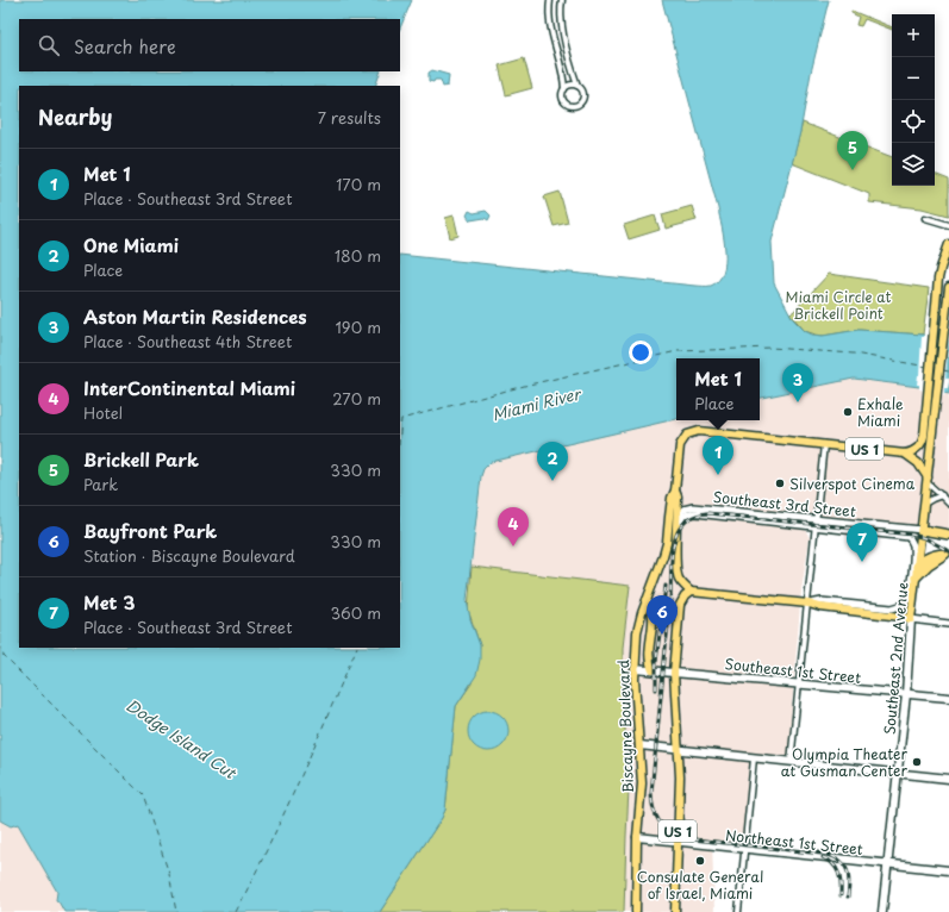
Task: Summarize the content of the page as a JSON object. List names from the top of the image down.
{
  "streets": {
    "main road": [
      "US 1",
      "Southeast 2nd Avenue",
      "Southeast 1st Street",
      "Biscayne Boulevard",
      "Northeast 1st Street"
    ],
    "street": ["Southeast 3rd Street"]
  },
  "crossings": [
    ["US 1", "Southeast 1st Street"],
    ["US 1", "Biscayne Boulevard"],
    ["US 1", "Northeast 1st Street"],
    ["Southeast 3rd Street", "Southeast 2nd Avenue"],
    ["Southeast 2nd Avenue", "Southeast 1st Street"],
    ["Southeast 2nd Avenue", "Northeast 1st Street"],
    ["Southeast 1st Street", "Biscayne Boulevard"],
    ["Biscayne Boulevard", "Northeast 1st Street"]
  ],
  "water": ["Miami River", "Dodge Island Cut"],
  "parks": ["Miami Circle at Brickell Point"],
  "places": [
    "Exhale Miami",
    "Silverspot Cinema",
    "Olympia Theater at Gusman Center",
    "Consulate General of Israel, Miami"
  ],
  "page": {
    "map_buttons": ["+", "−"],
    "search": "Search here",
    "heading": ["Nearby", "7 results"],
    "pins": [
      "5",
      "3",
      "1",
      "2",
      "4",
      "7",
      "6"
    ],
    "list": [
      {
        "mark": "1",
        "name": "Met 1",
        "note": "Place · Southeast 3rd Street",
        "value": "170 m"
      },
      {
        "mark": "2",
        "name": "One Miami",
        "note": "Place",
        "value": "180 m"
      },
      {
        "mark": "3",
        "name": "Aston Martin Residences",
        "note": "Place · Southeast 4th Street",
        "value": "190 m"
      },
      {
        "mark": "4",
        "name": "InterContinental Miami",
        "note": "Hotel",
        "value": "270 m"
      },
      {
        "mark": "5",
        "name": "Brickell Park",
        "note": "Park",
        "value": "330 m"
      },
      {
        "mark": "6",
        "name": "Bayfront Park",
        "note": "Station · Biscayne Boulevard",
        "value": "330 m"
      },
      {
        "mark": "7",
        "name": "Met 3",
        "note": "Place · Southeast 3rd Street",
        "value": "360 m"
      }
    ],
    "popup": ["Met 1", "Place"]
  }
}
